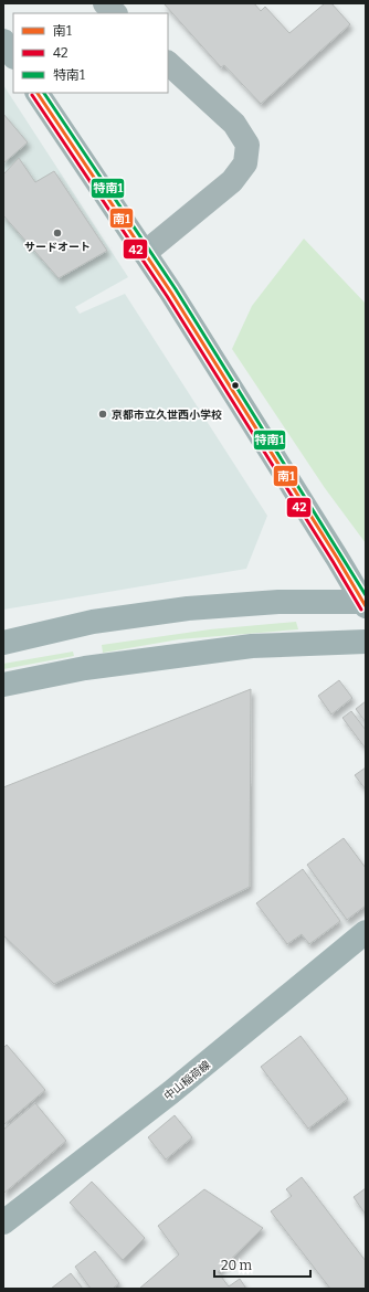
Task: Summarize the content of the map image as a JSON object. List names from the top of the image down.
{
  "streets": {
    "street": ["中山稲荷線"]
  },
  "places": ["サードオート", "京都市立久世西小学校"],
  "lines": ["transit line 南1", "transit line 特南1", "transit line 42"],
  "legend": ["南1", "42", "特南1"],
  "scale_bar": "20 m"
}
